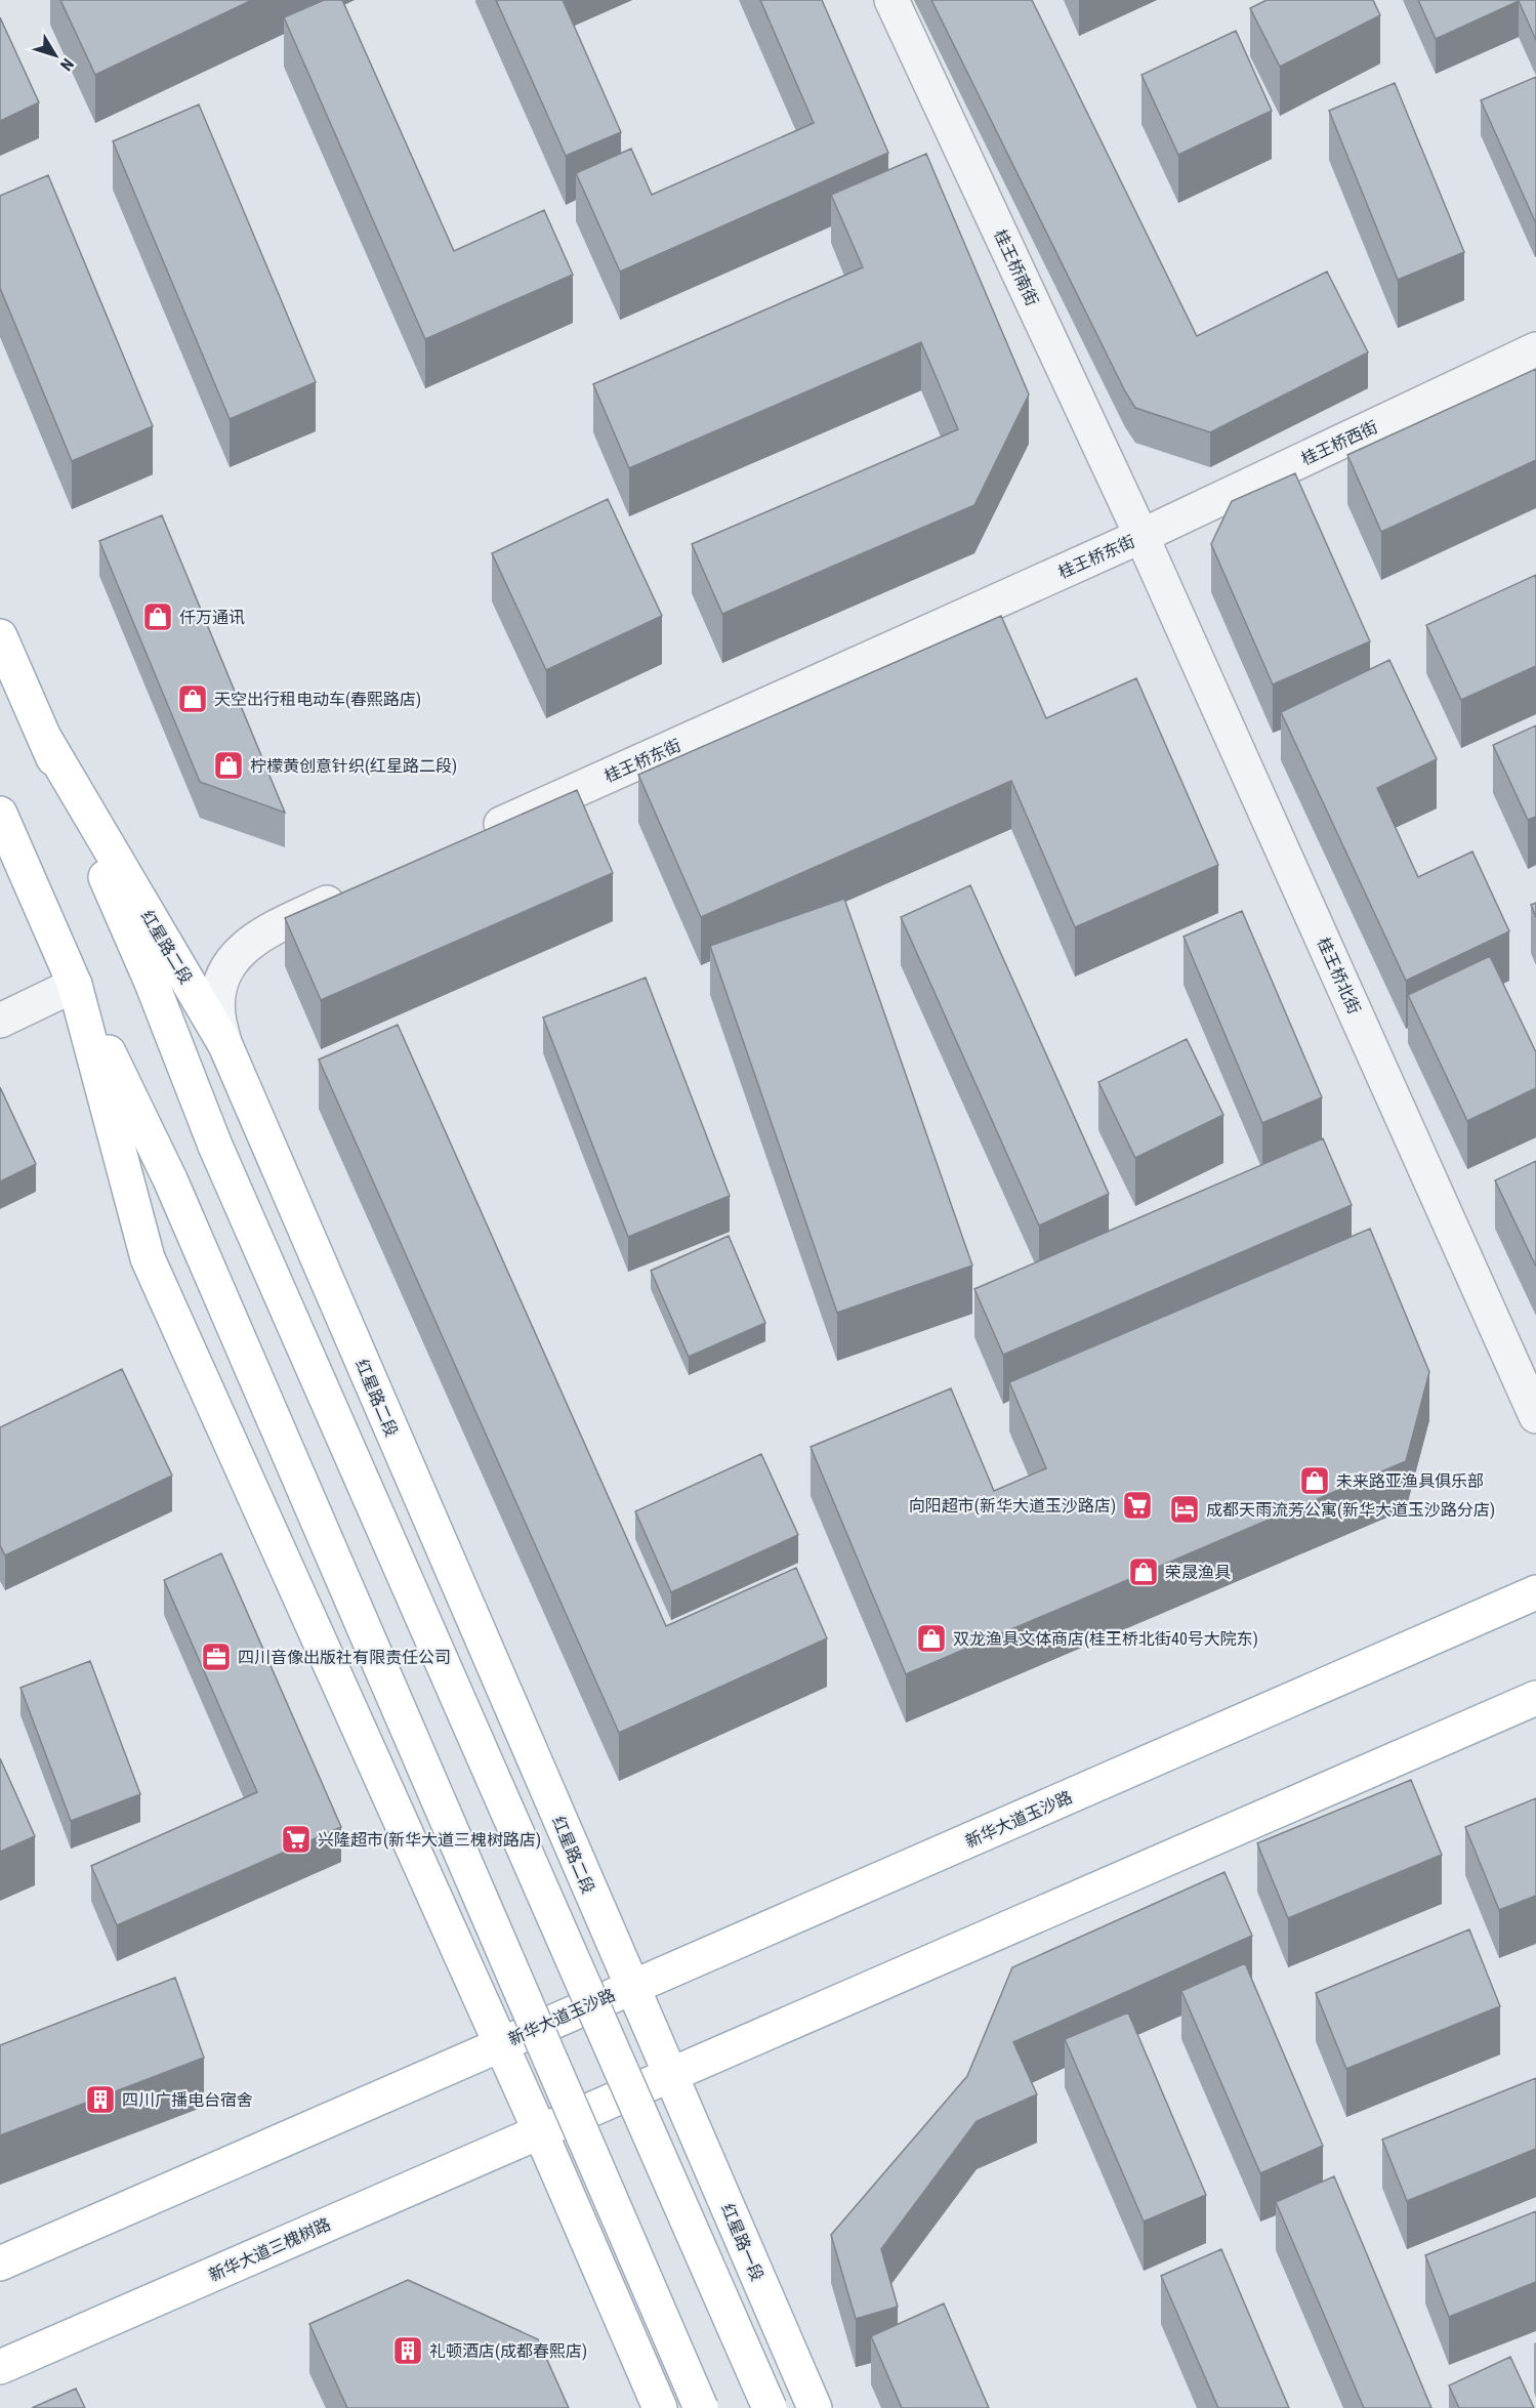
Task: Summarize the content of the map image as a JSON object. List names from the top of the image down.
{
  "streets": {
    "main road": [
      "红星路二段",
      "新华大道玉沙路",
      "红星路一段",
      "新华大道三槐树路"
    ],
    "street": [
      "桂王桥南街",
      "桂王桥西街",
      "桂王桥东街",
      "桂王桥北街"
    ]
  },
  "crossings": [
    ["桂王桥南街", "桂王桥西街"],
    ["桂王桥南街", "桂王桥东街"],
    ["桂王桥南街", "桂王桥北街"],
    ["桂王桥西街", "桂王桥东街"],
    ["桂王桥西街", "桂王桥北街"],
    ["桂王桥东街", "桂王桥北街"],
    ["红星路二段", "新华大道玉沙路"],
    ["红星路二段", "红星路一段"]
  ],
  "places": {
    "shop": [
      "仟万通讯",
      "天空出行租电动车(春熙路店)",
      "柠檬黄创意针织(红星路二段)",
      "未来路亚渔具俱乐部",
      "荣晟渔具",
      "双龙渔具文体商店(桂王桥北街40号大院东)"
    ],
    "supermarket": ["向阳超市(新华大道玉沙路店)", "兴隆超市(新华大道三槐树路店)"],
    "hotel": ["成都天雨流芳公寓(新华大道玉沙路分店)"],
    "office": ["四川音像出版社有限责任公司"],
    "building": ["四川广播电台宿舍", "礼顿酒店(成都春熙店)"]
  },
  "north": "bottom right"
}
